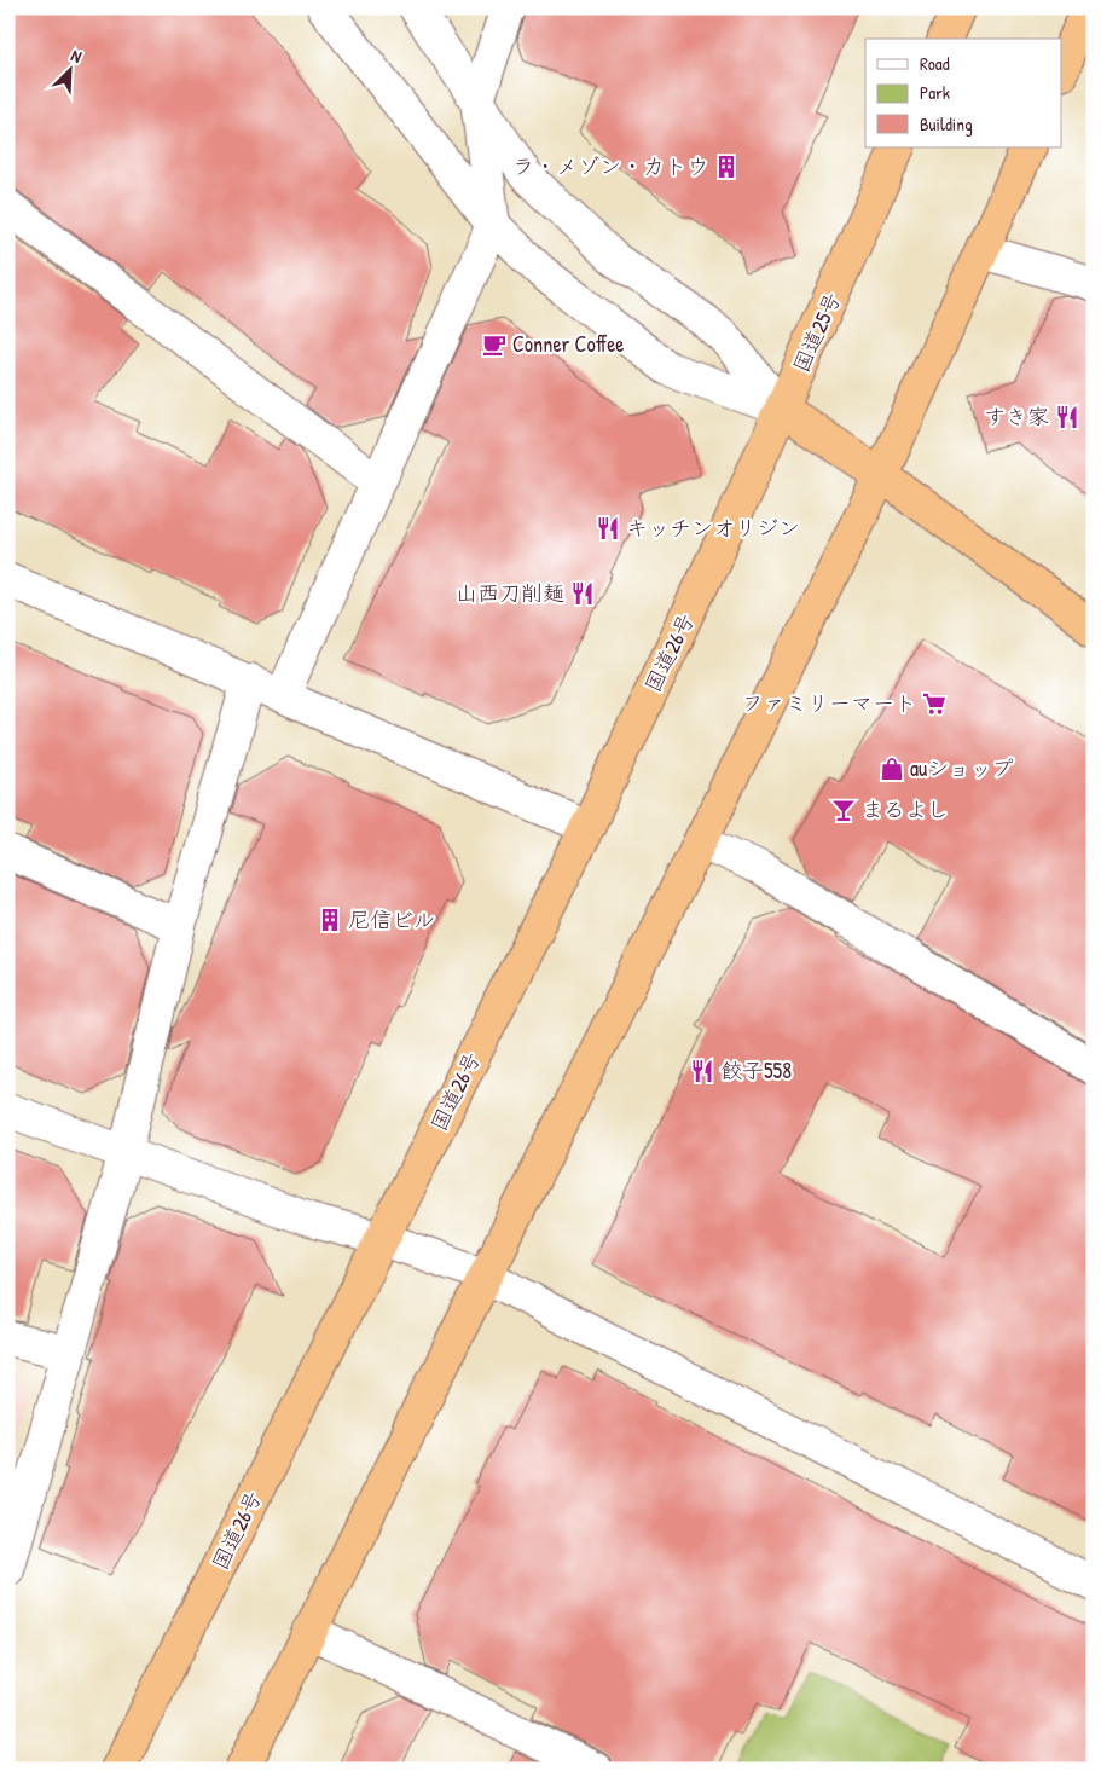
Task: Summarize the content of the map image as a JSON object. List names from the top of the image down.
{
  "streets": {
    "highway": ["国道25号", "国道26号"]
  },
  "crossings": [
    ["国道25号", "国道26号"]
  ],
  "places": {
    "building": ["ラ・メゾン・カトウ", "尼信ビル"],
    "cafe": ["Conner Coffee"],
    "restaurant": [
      "すき家",
      "キッチンオリジン",
      "山西刀削麺",
      "餃子558"
    ],
    "supermarket": ["ファミリーマート"],
    "shop": ["auショップ"],
    "bar": ["まるよし"]
  },
  "legend": ["Road", "Park", "Building"],
  "north": "top right"
}
